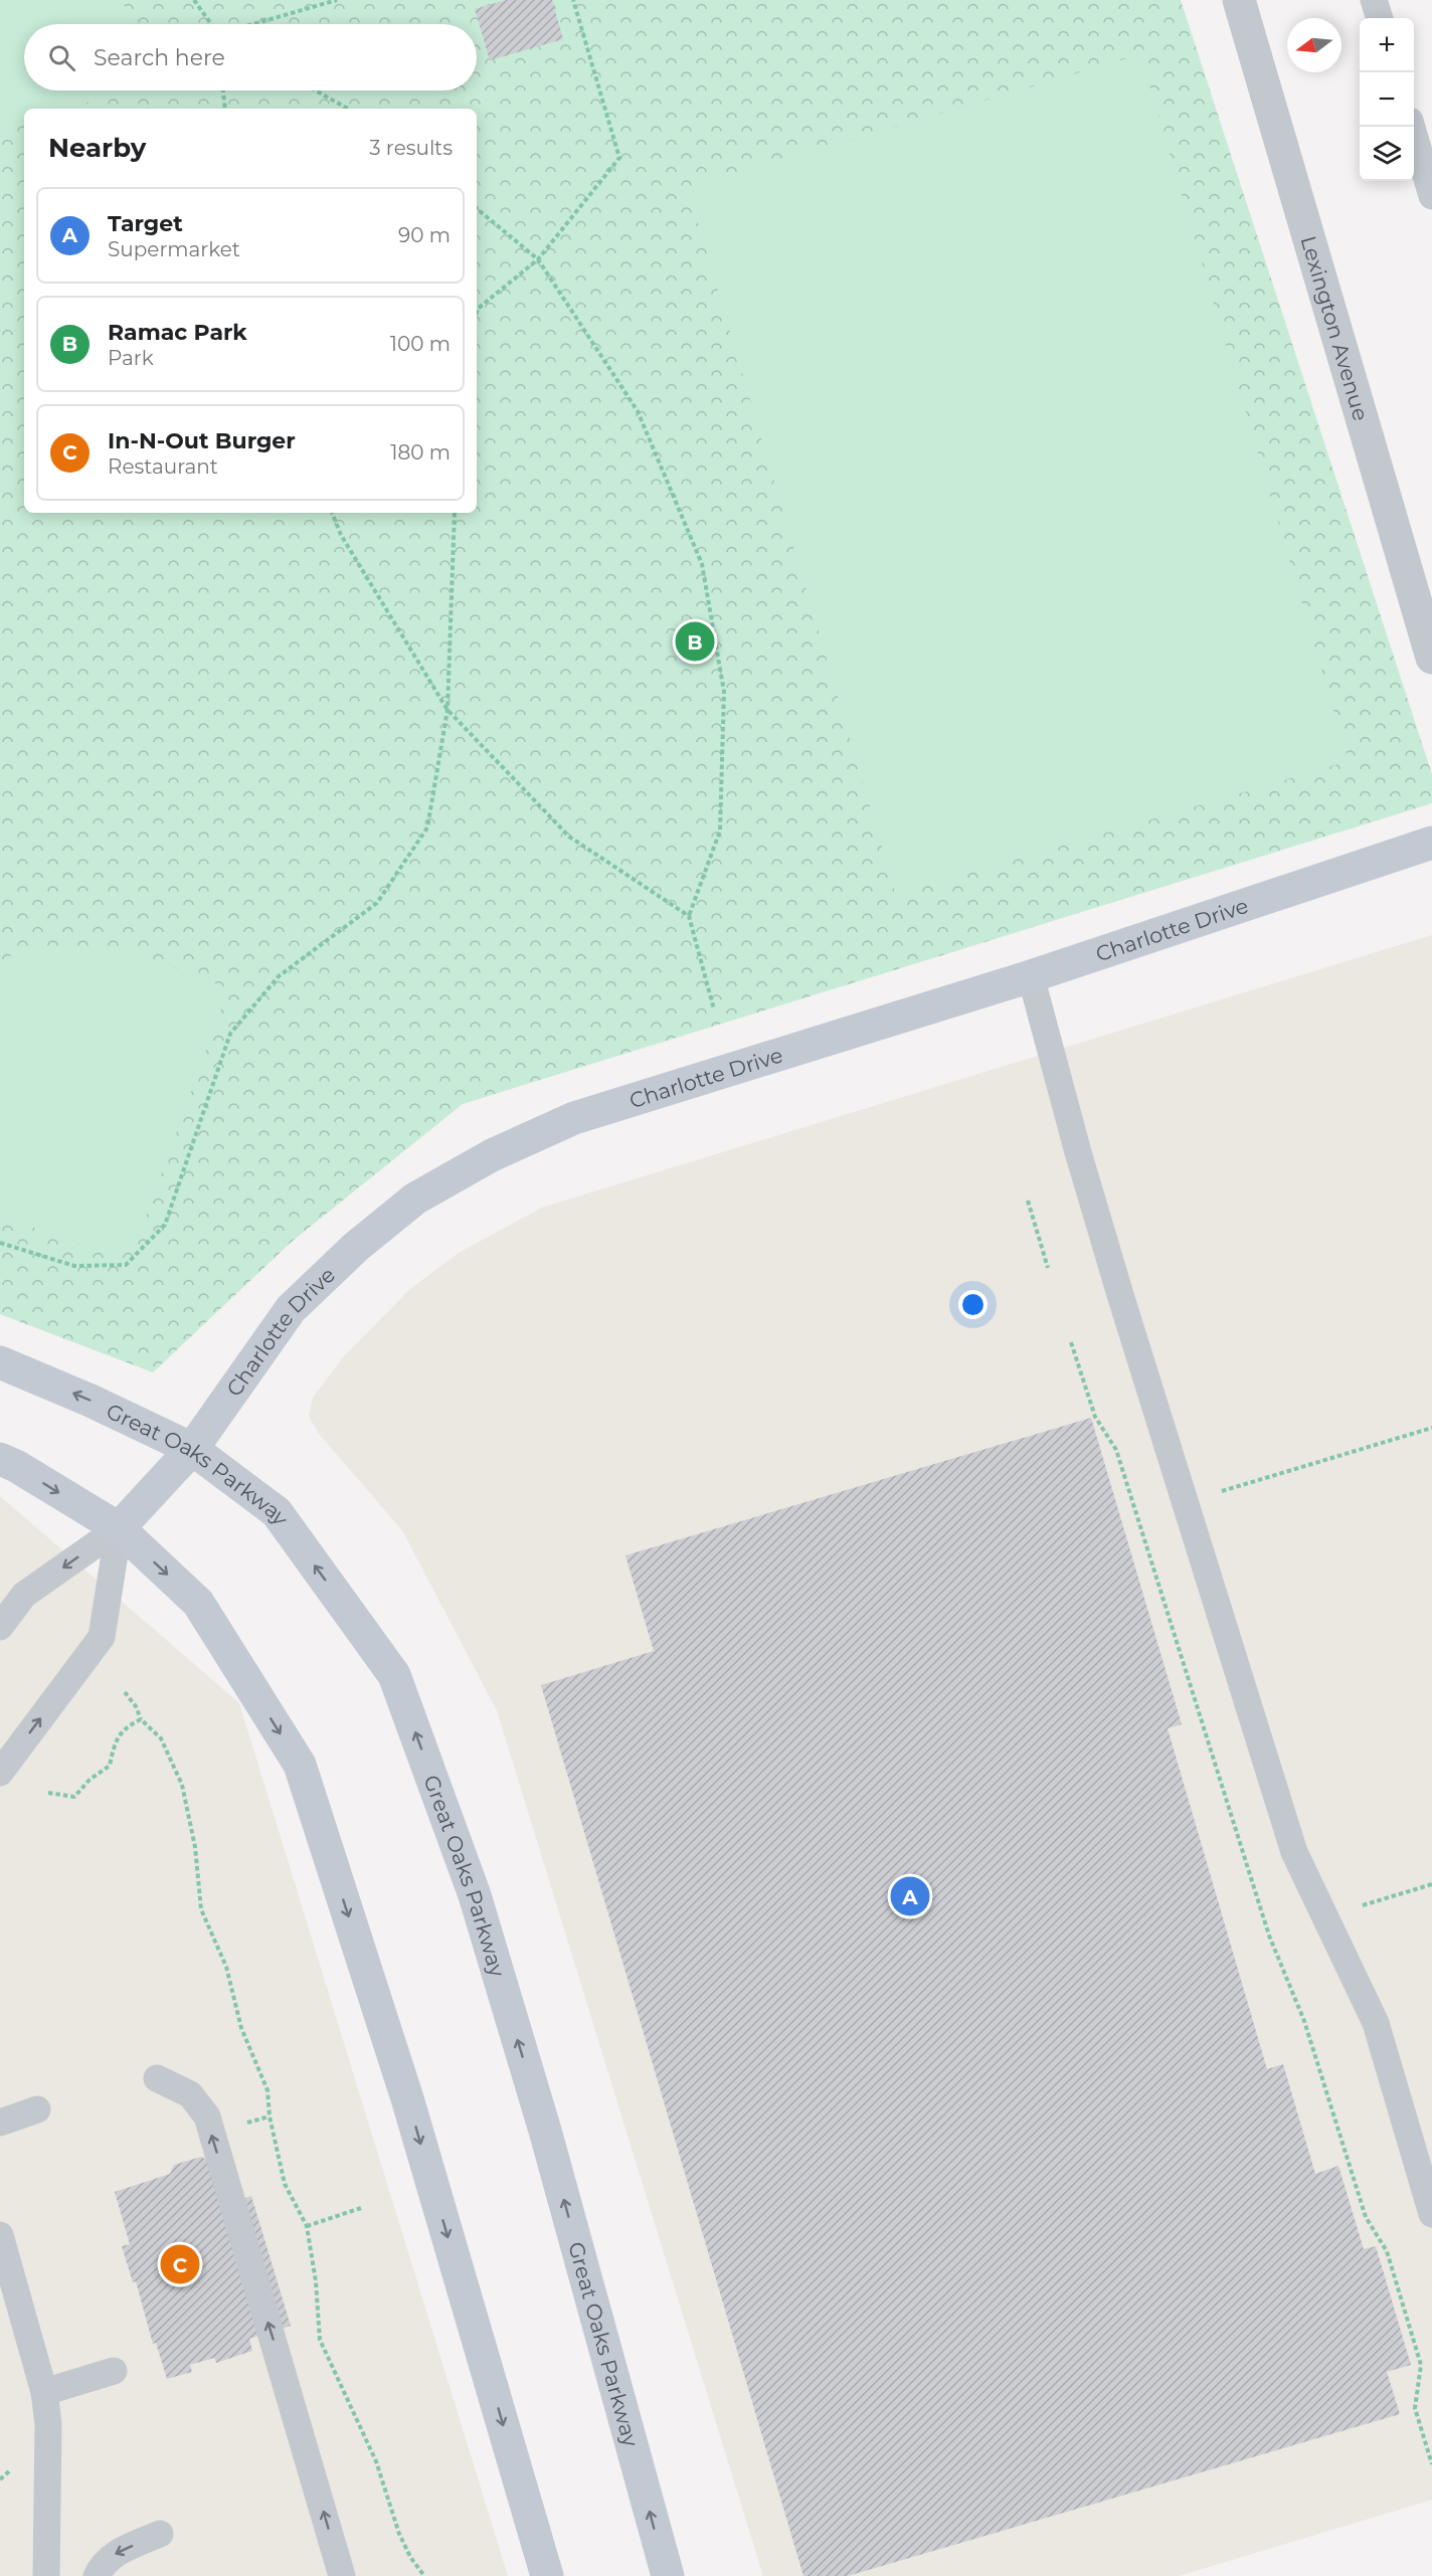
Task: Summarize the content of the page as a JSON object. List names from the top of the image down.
{
  "streets": {
    "main road": ["Charlotte Drive", "Great Oaks Parkway"],
    "street": ["Lexington Avenue"]
  },
  "crossings": [
    ["Charlotte Drive", "Great Oaks Parkway"]
  ],
  "north": "left",
  "page": {
    "map_buttons": ["+", "−"],
    "search": "Search here",
    "heading": ["Nearby", "3 results"],
    "list": [
      {
        "mark": "A",
        "name": "Target",
        "note": "Supermarket",
        "value": "90 m"
      },
      {
        "mark": "B",
        "name": "Ramac Park",
        "note": "Park",
        "value": "100 m"
      },
      {
        "mark": "C",
        "name": "In-N-Out Burger",
        "note": "Restaurant",
        "value": "180 m"
      }
    ],
    "pins": ["B", "A", "C"]
  }
}
